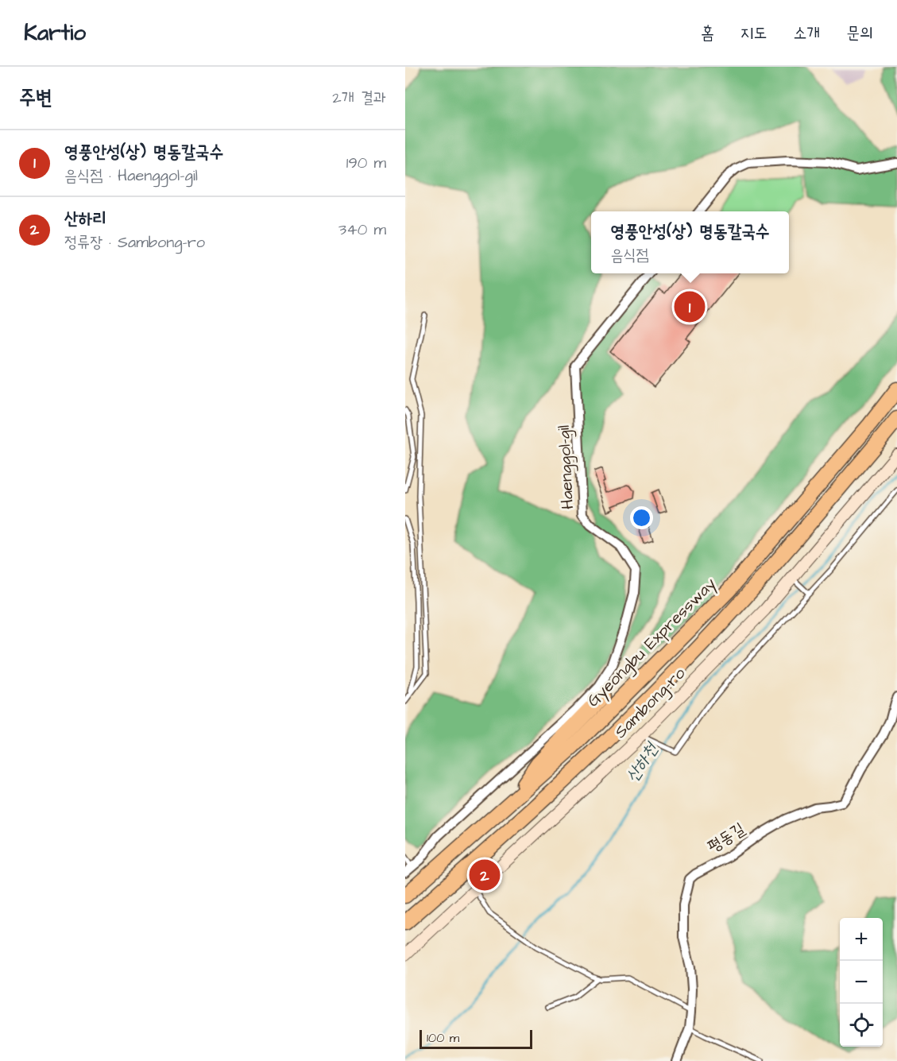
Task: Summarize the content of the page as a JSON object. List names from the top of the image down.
{
  "streets": {
    "highway": ["Gyeongbu Expressway"],
    "main road": ["Sambong-ro"],
    "street": ["Haenggol-gil", "평동길"]
  },
  "water": ["산하천"],
  "scale_bar": "100 m",
  "page": {
    "header": "Kartio",
    "nav": [
      "홈",
      "지도",
      "소개",
      "문의"
    ],
    "heading": ["주변", "2개 결과"],
    "list": [
      {
        "mark": "1",
        "name": "영풍안성(상) 명동칼국수",
        "note": "음식점 · Haenggol-gil",
        "value": "190 m"
      },
      {
        "mark": "2",
        "name": "산하리",
        "note": "정류장 · Sambong-ro",
        "value": "340 m"
      }
    ],
    "popup": ["영풍안성(상) 명동칼국수", "음식점"],
    "pins": ["1", "2"],
    "map_buttons": ["+", "−"],
    "scale": "100 m"
  }
}
